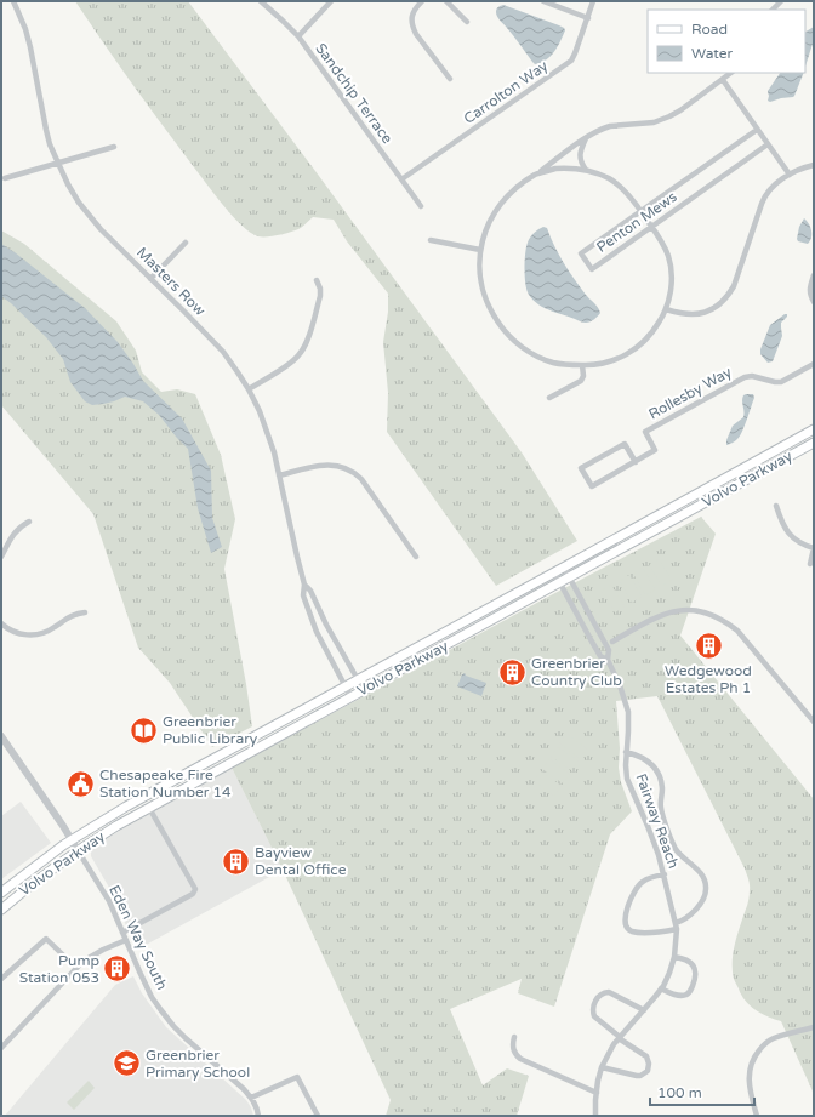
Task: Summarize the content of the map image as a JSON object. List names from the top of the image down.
{
  "streets": {
    "main road": ["Volvo Parkway"],
    "street": [
      "Carrolton Way",
      "Sandchip Terrace",
      "Penton Mews",
      "Masters Row",
      "Rollesby Way",
      "Fairway Reach",
      "Eden Way South"
    ]
  },
  "crossings": [
    ["Carrolton Way", "Sandchip Terrace"],
    ["Masters Row", "Volvo Parkway"],
    ["Volvo Parkway", "Fairway Reach"],
    ["Volvo Parkway", "Eden Way South"]
  ],
  "places": {
    "building": [
      "Wedgewood Estates Ph 1",
      "Greenbrier Country Club",
      "Bayview Dental Office",
      "Pump Station 053"
    ],
    "library": ["Greenbrier Public Library"],
    "public building": ["Chesapeake Fire Station Number 14"],
    "school or university": ["Greenbrier Primary School"]
  },
  "legend": ["Road", "Water"],
  "scale_bar": "100 m"
}
